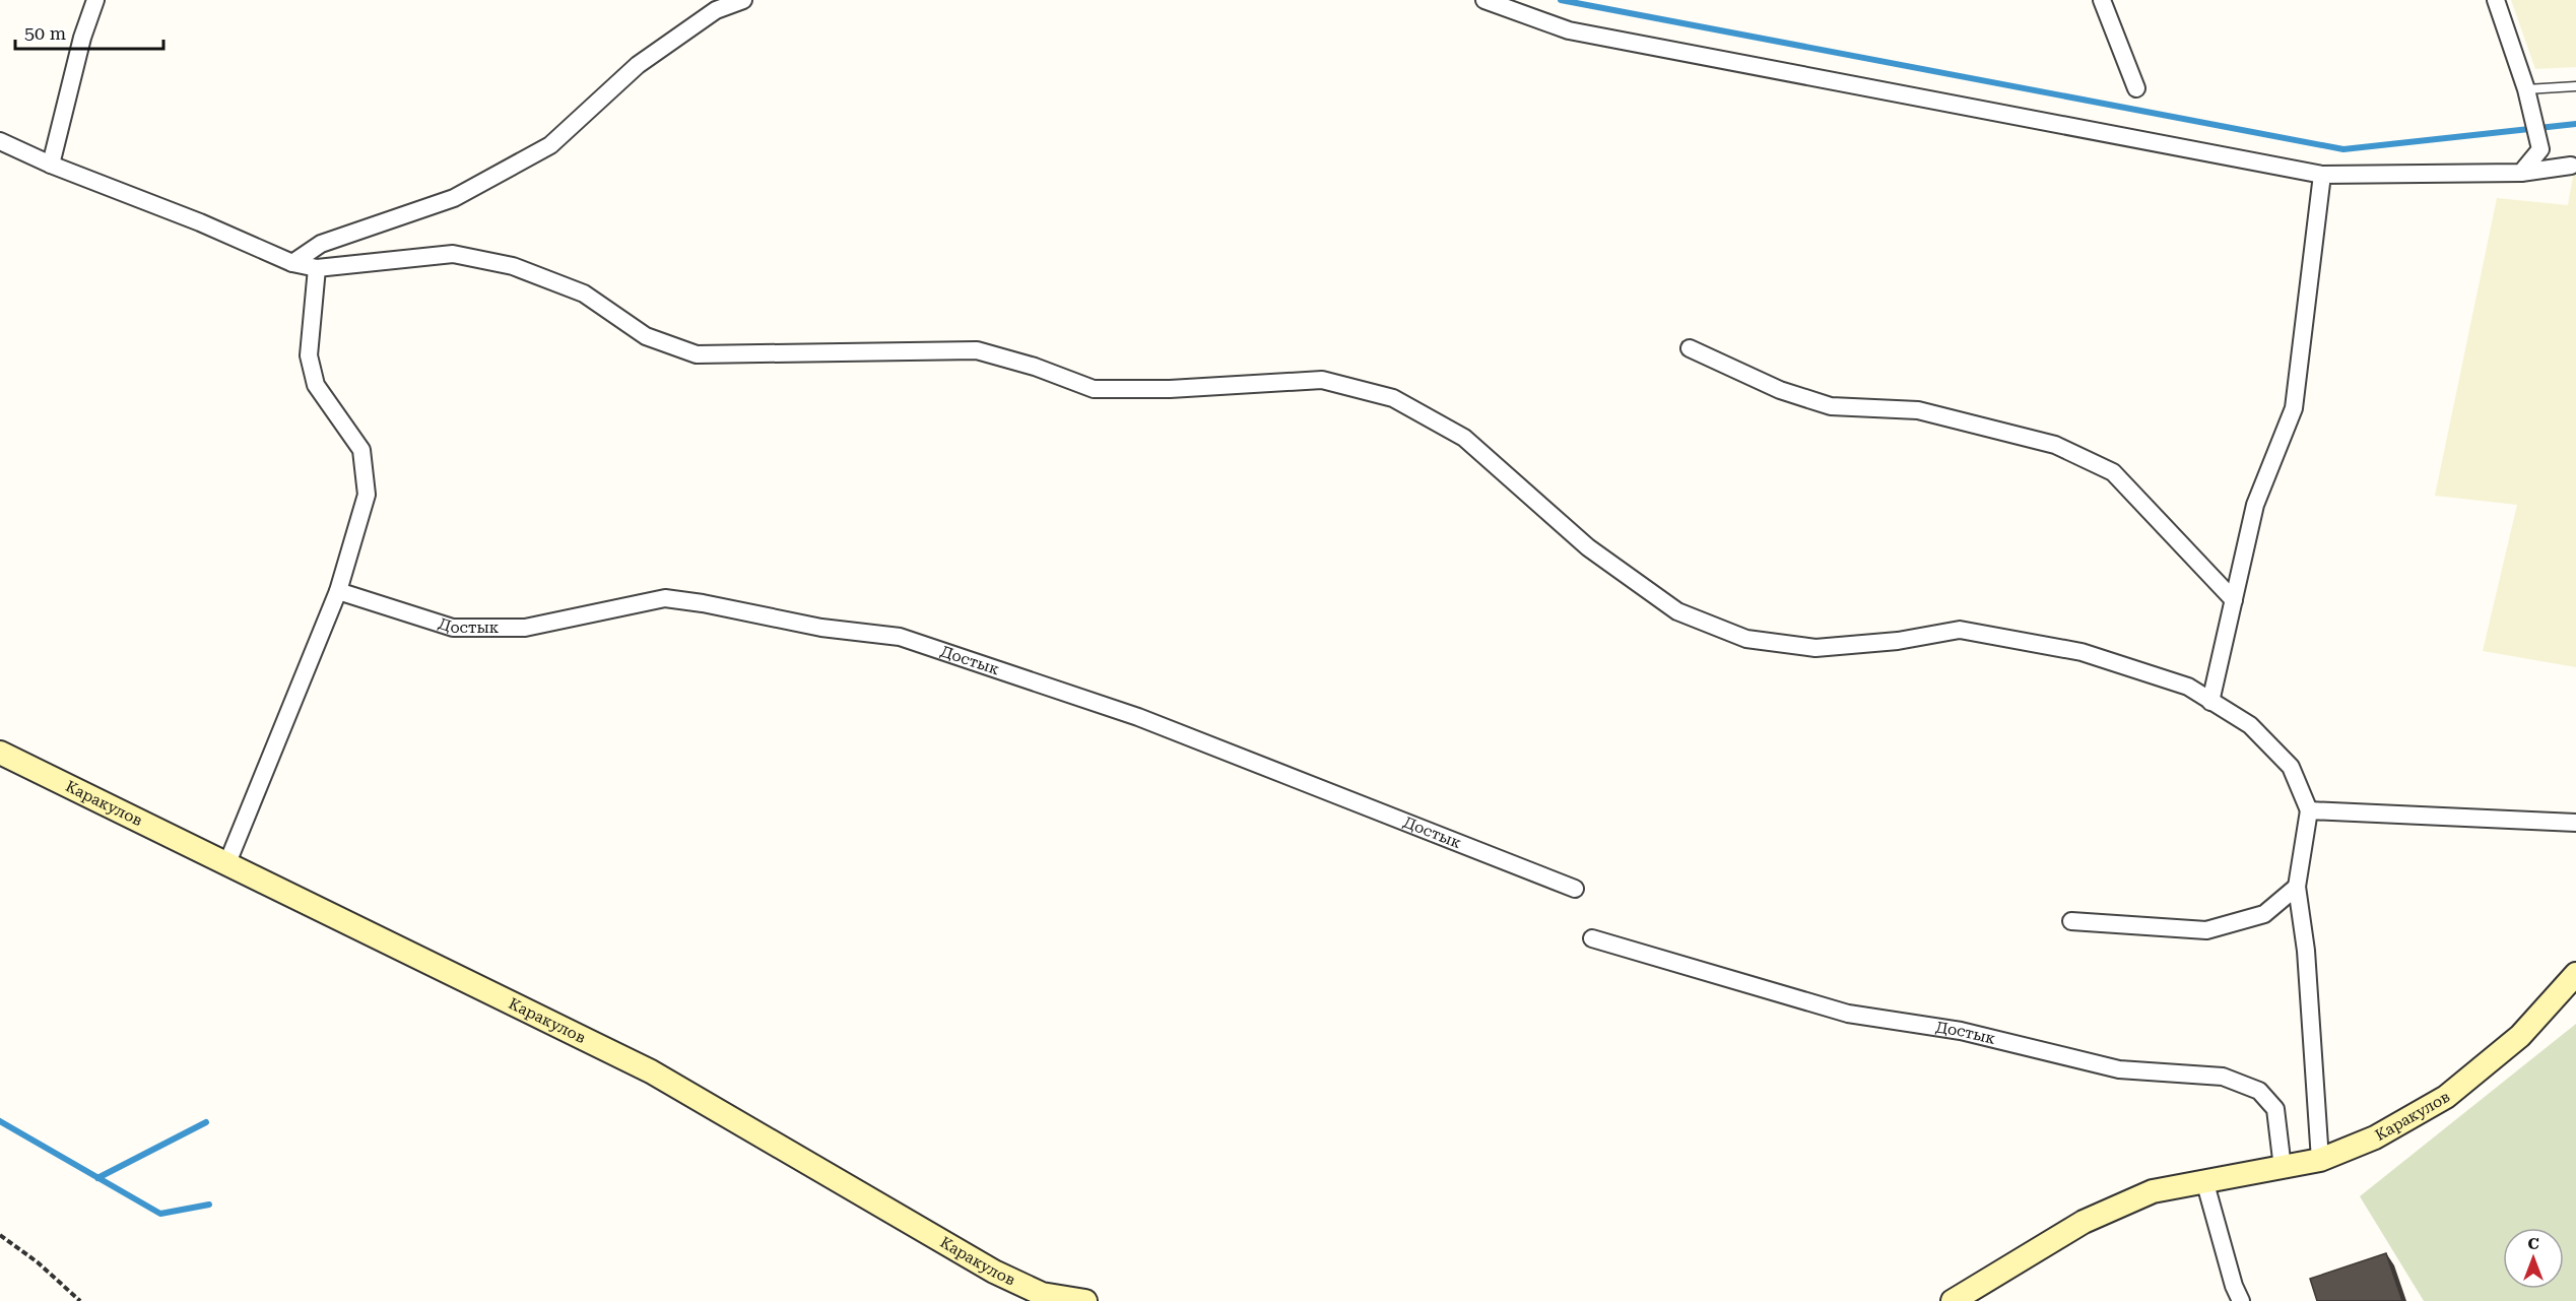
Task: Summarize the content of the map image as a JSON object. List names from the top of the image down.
{
  "streets": {
    "main road": ["Каракулов"],
    "street": ["Достык"]
  },
  "crossings": [
    ["Достык", "Каракулов"]
  ],
  "scale_bar": "50 m",
  "north": "top"
}
